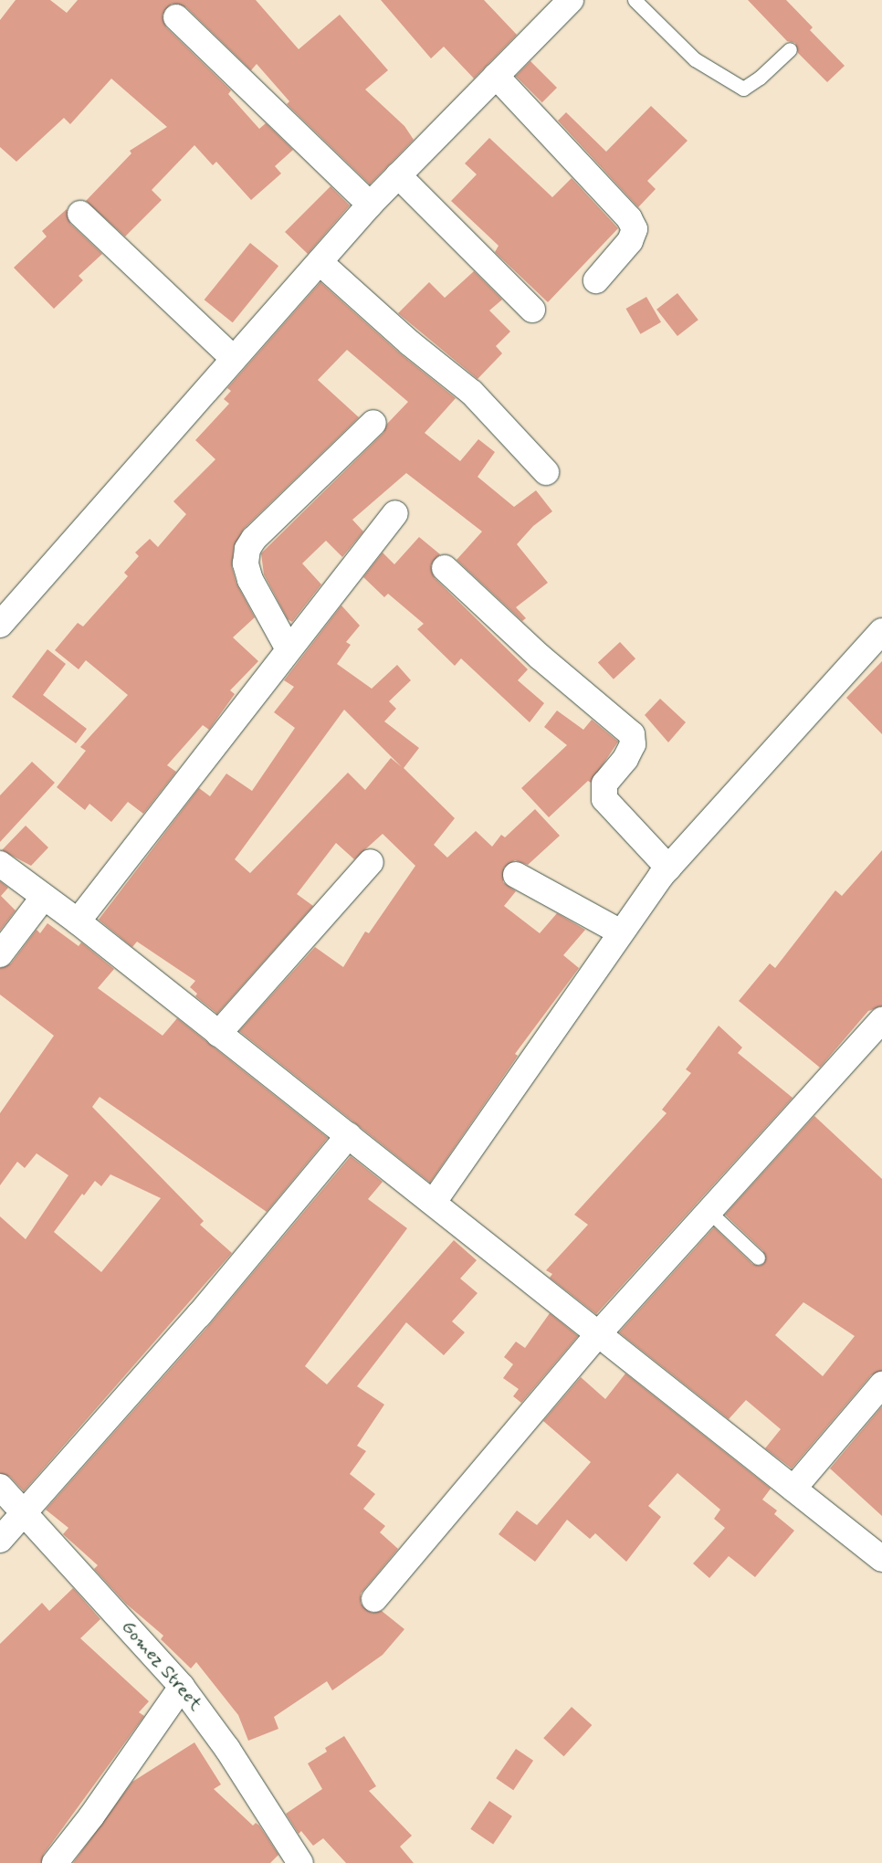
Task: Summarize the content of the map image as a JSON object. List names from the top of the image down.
{
  "streets": {
    "street": ["Gomez Street"]
  }
}
